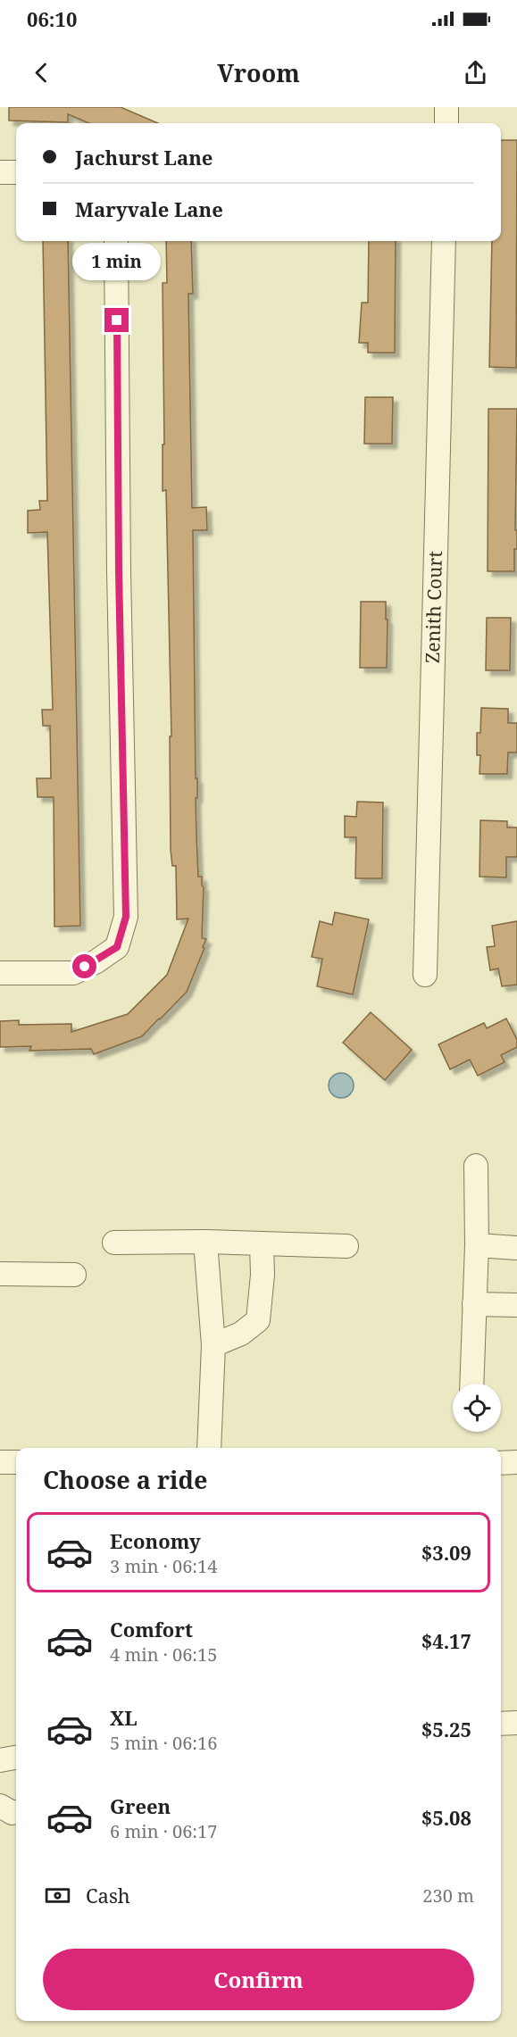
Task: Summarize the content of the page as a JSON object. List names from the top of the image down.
{
  "streets": {
    "street": ["Zenith Court"]
  },
  "page": {
    "status": "06:10",
    "header": "Vroom",
    "banner": ["Jachurst Lane", "Maryvale Lane"],
    "bubble": "1 min",
    "heading": "Choose a ride",
    "list": [
      {
        "name": "Economy",
        "note": "3 min · 06:14",
        "value": "$3.09"
      },
      {
        "name": "Comfort",
        "note": "4 min · 06:15",
        "value": "$4.17"
      },
      {
        "name": "XL",
        "note": "5 min · 06:16",
        "value": "$5.25"
      },
      {
        "name": "Green",
        "note": "6 min · 06:17",
        "value": "$5.08"
      }
    ],
    "pay": ["Cash", "230 m"],
    "buttons": "Confirm"
  }
}
